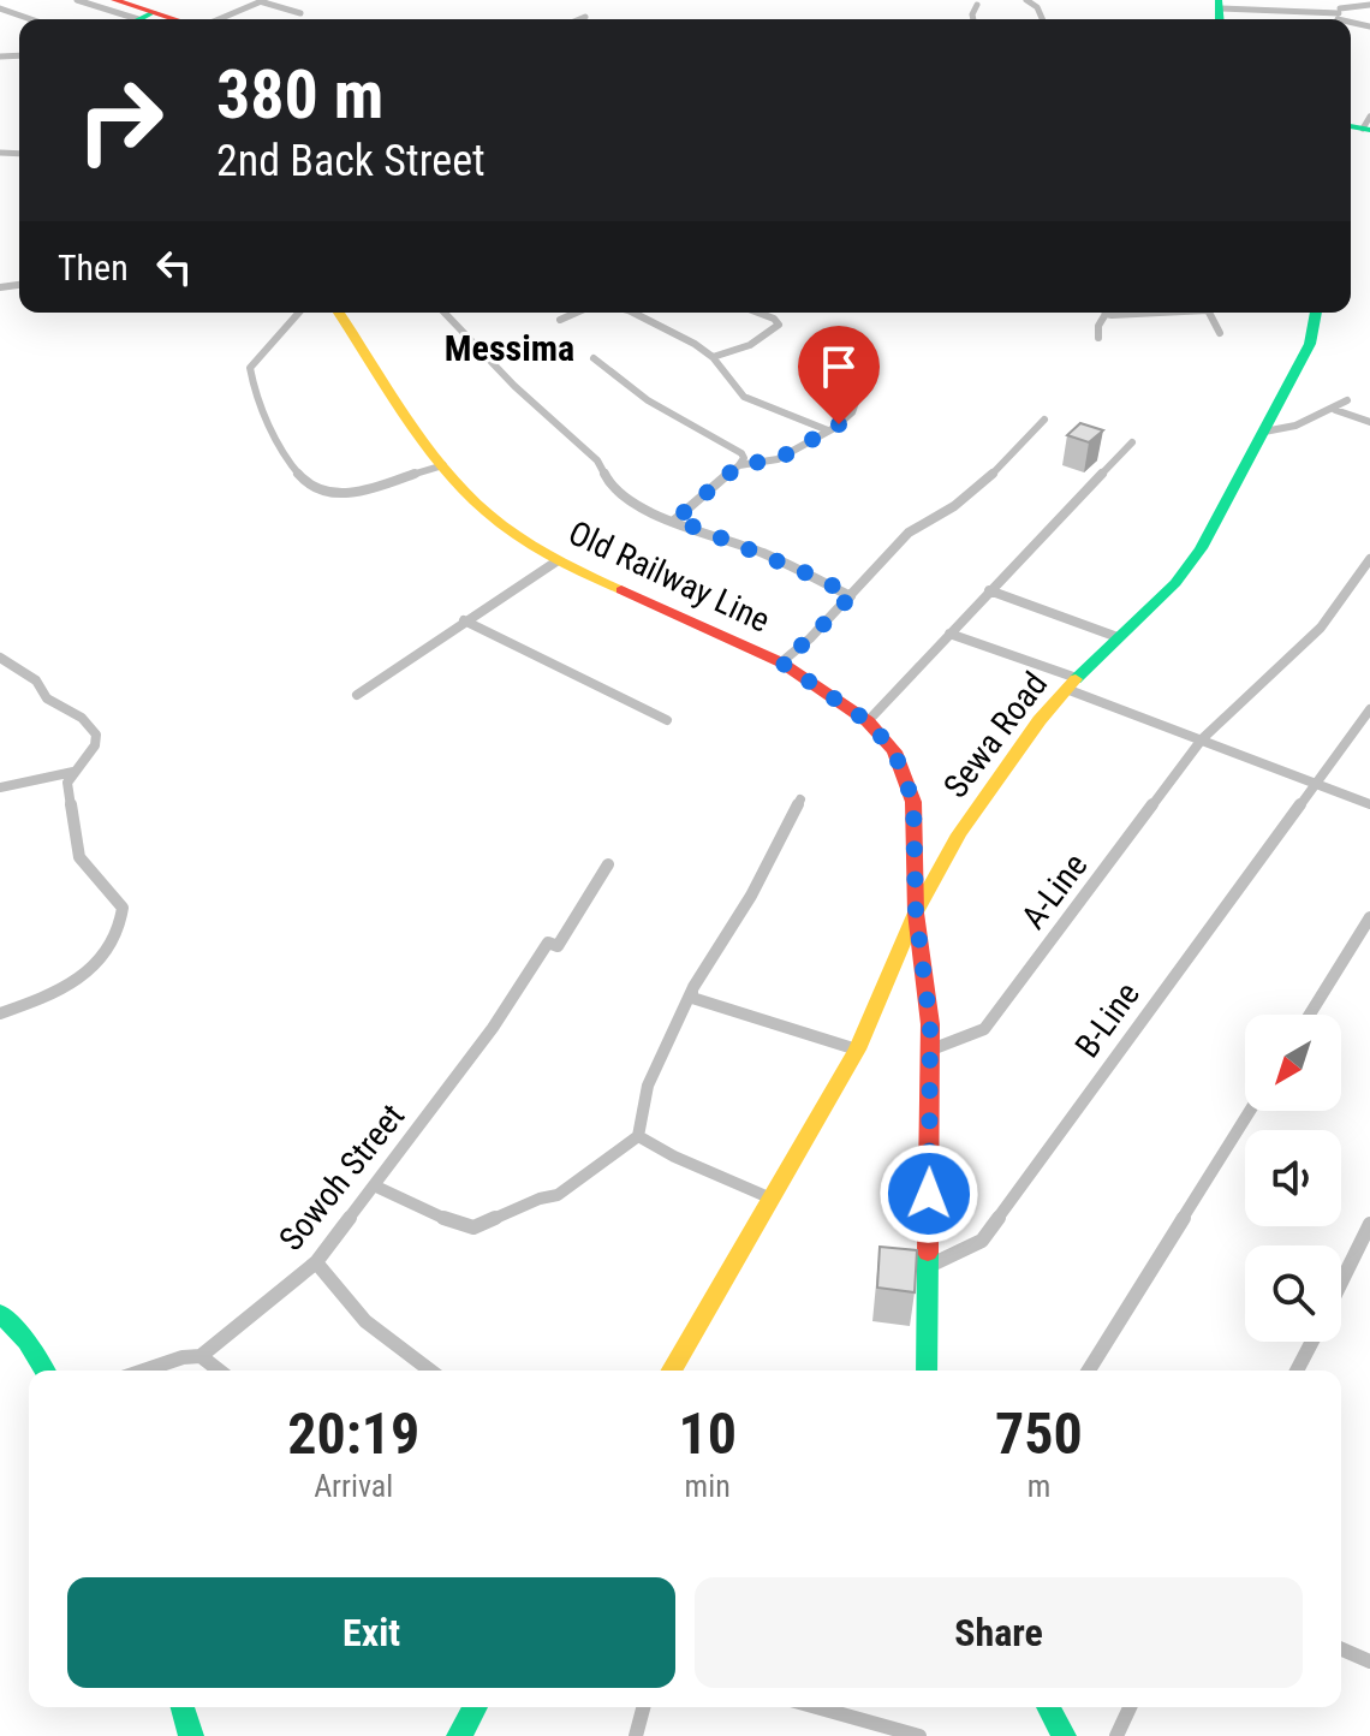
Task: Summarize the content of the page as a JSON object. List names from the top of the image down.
{
  "streets": {
    "main road": ["Old Railway Line", "Sewa Road"],
    "street": ["A-Line", "B-Line", "Sowoh Street"]
  },
  "crossings": [
    ["Old Railway Line", "Sewa Road"],
    ["Old Railway Line", "A-Line"],
    ["Old Railway Line", "B-Line"]
  ],
  "districts": ["Messima"],
  "north": "bottom left",
  "page": {
    "turn": ["380 m", "2nd Back Street"],
    "then": "Then",
    "eta": [
      "20:19",
      "Arrival",
      "10",
      "min",
      "750",
      "m"
    ],
    "buttons": ["Exit", "Share"]
  }
}
